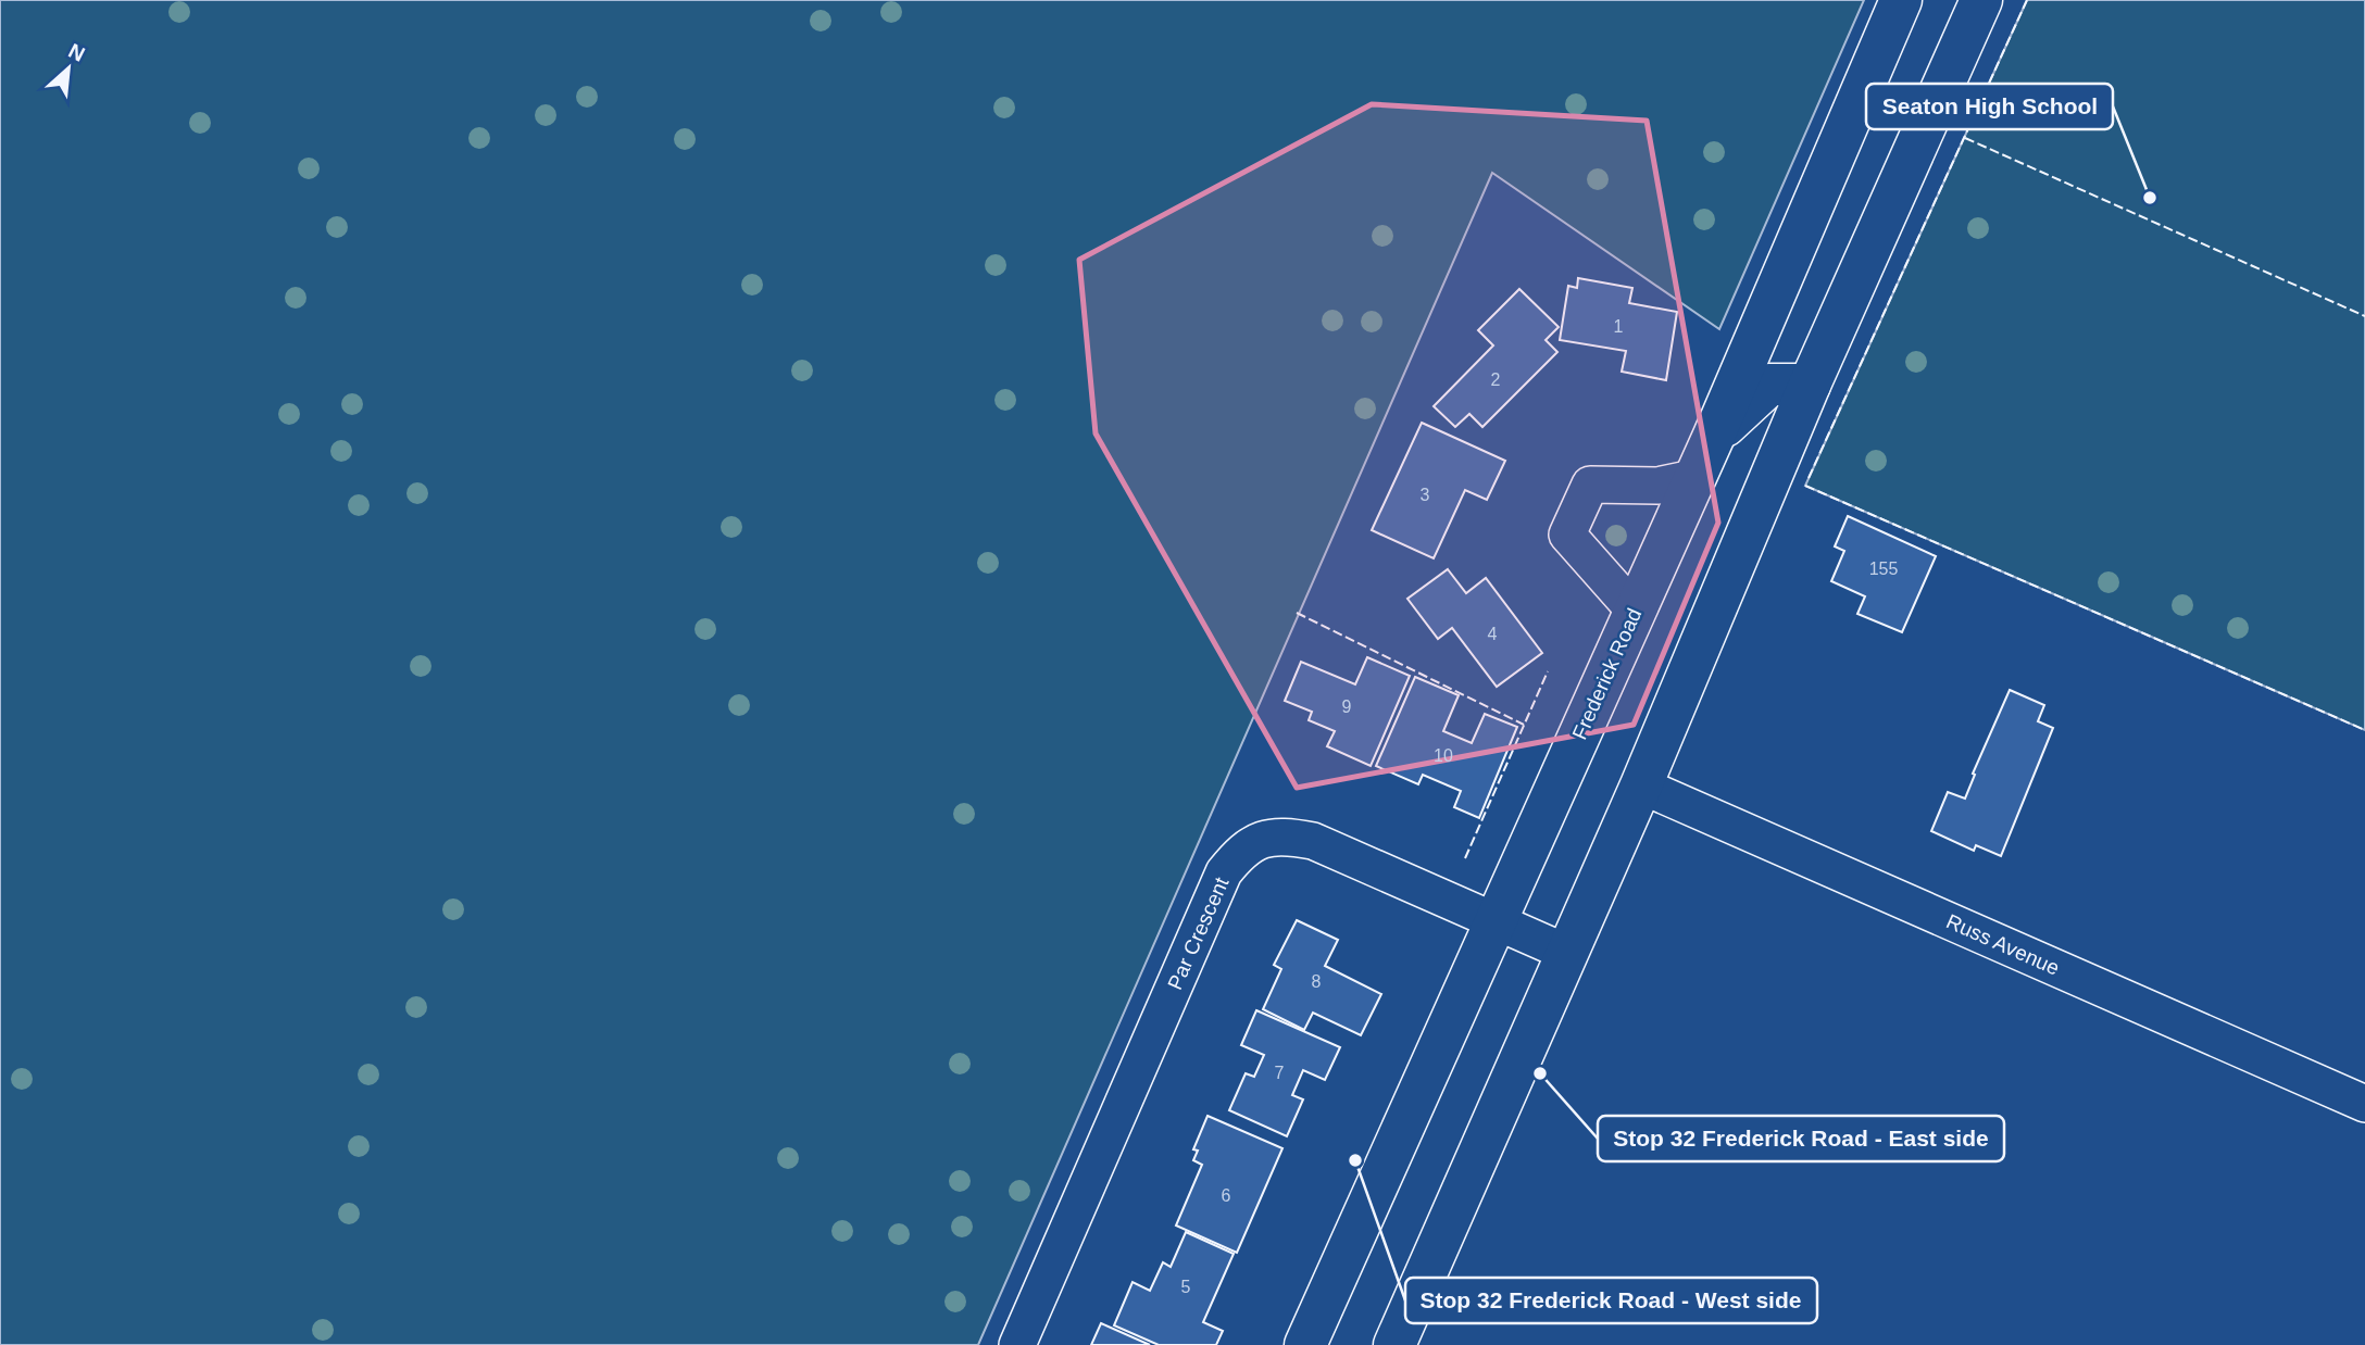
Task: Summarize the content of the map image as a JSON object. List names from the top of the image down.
{
  "streets": {
    "main road": ["Frederick Road"],
    "street": ["Par Crescent", "Russ Avenue"]
  },
  "crossings": [
    ["Frederick Road", "Par Crescent"]
  ],
  "places": ["Seaton High School", "Stop 32 Frederick Road - East side", "Stop 32 Frederick Road - West side"],
  "house_numbers": [
    "1",
    "2",
    "3",
    "155",
    "4",
    "9",
    "10",
    "8",
    "7",
    "6",
    "5"
  ],
  "north": "top right"
}
